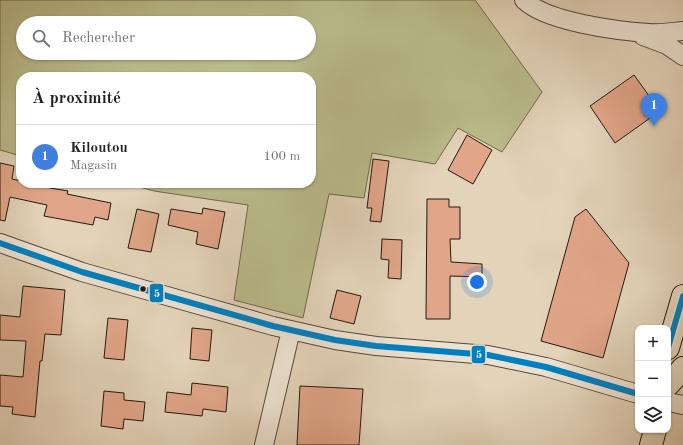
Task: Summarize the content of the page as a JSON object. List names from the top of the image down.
{
  "lines": ["transit line 5"],
  "page": {
    "search": "Rechercher",
    "heading": "À proximité",
    "pins": "1",
    "list": [
      {
        "mark": "1",
        "name": "Kiloutou",
        "note": "Magasin",
        "value": "100 m"
      }
    ],
    "map_buttons": ["+", "−"]
  }
}
